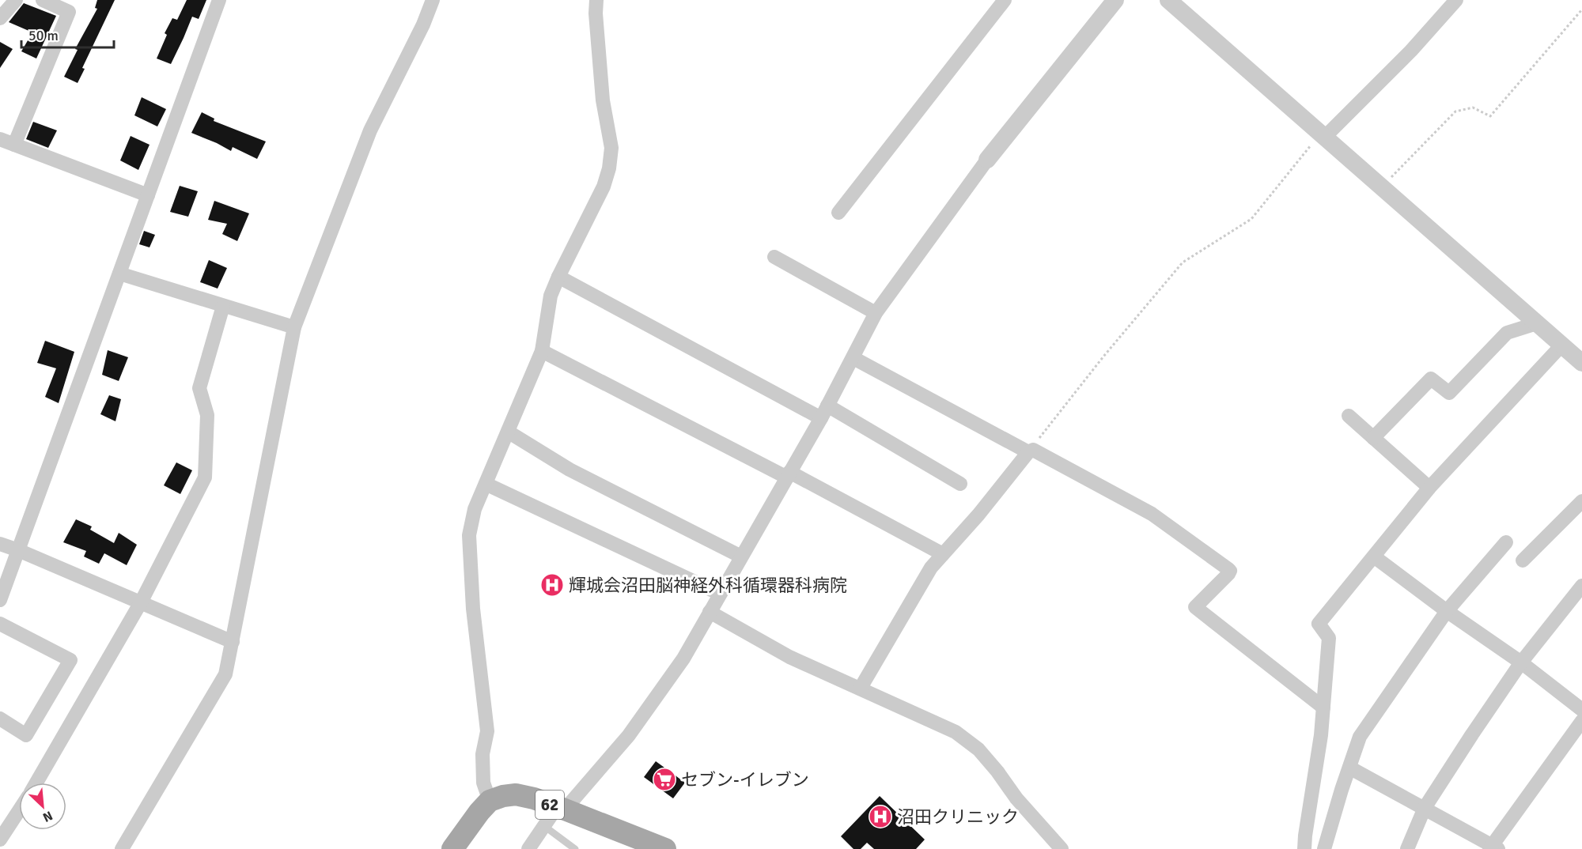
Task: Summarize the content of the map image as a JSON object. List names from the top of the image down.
{
  "streets": {
    "main road": ["62"]
  },
  "places": {
    "hospital": ["輝城会沼田脳神経外科循環器科病院", "沼田クリニック"],
    "supermarket": ["セブン-イレブン"]
  },
  "scale_bar": "50 m",
  "north": "bottom right"
}
